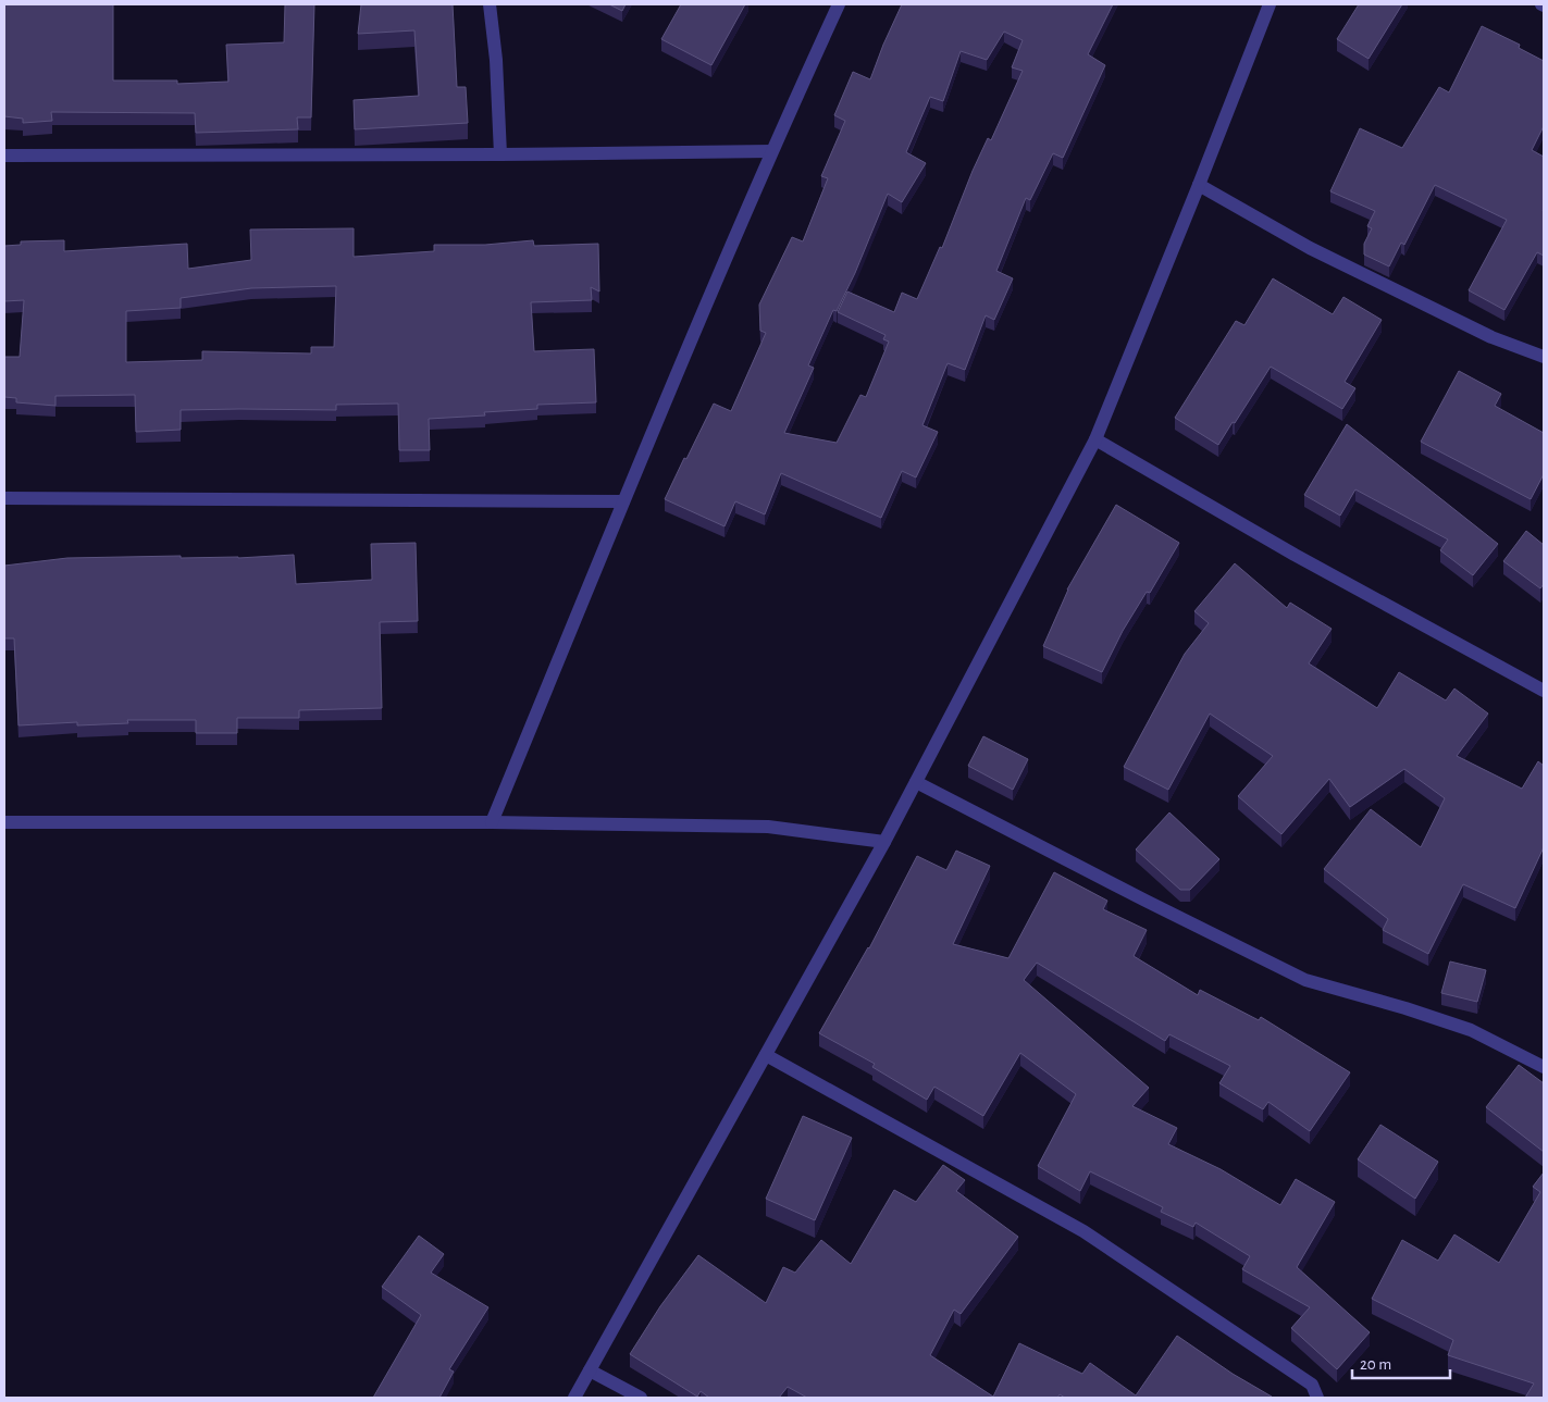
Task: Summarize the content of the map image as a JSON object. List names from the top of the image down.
{
  "scale_bar": "20 m"
}
